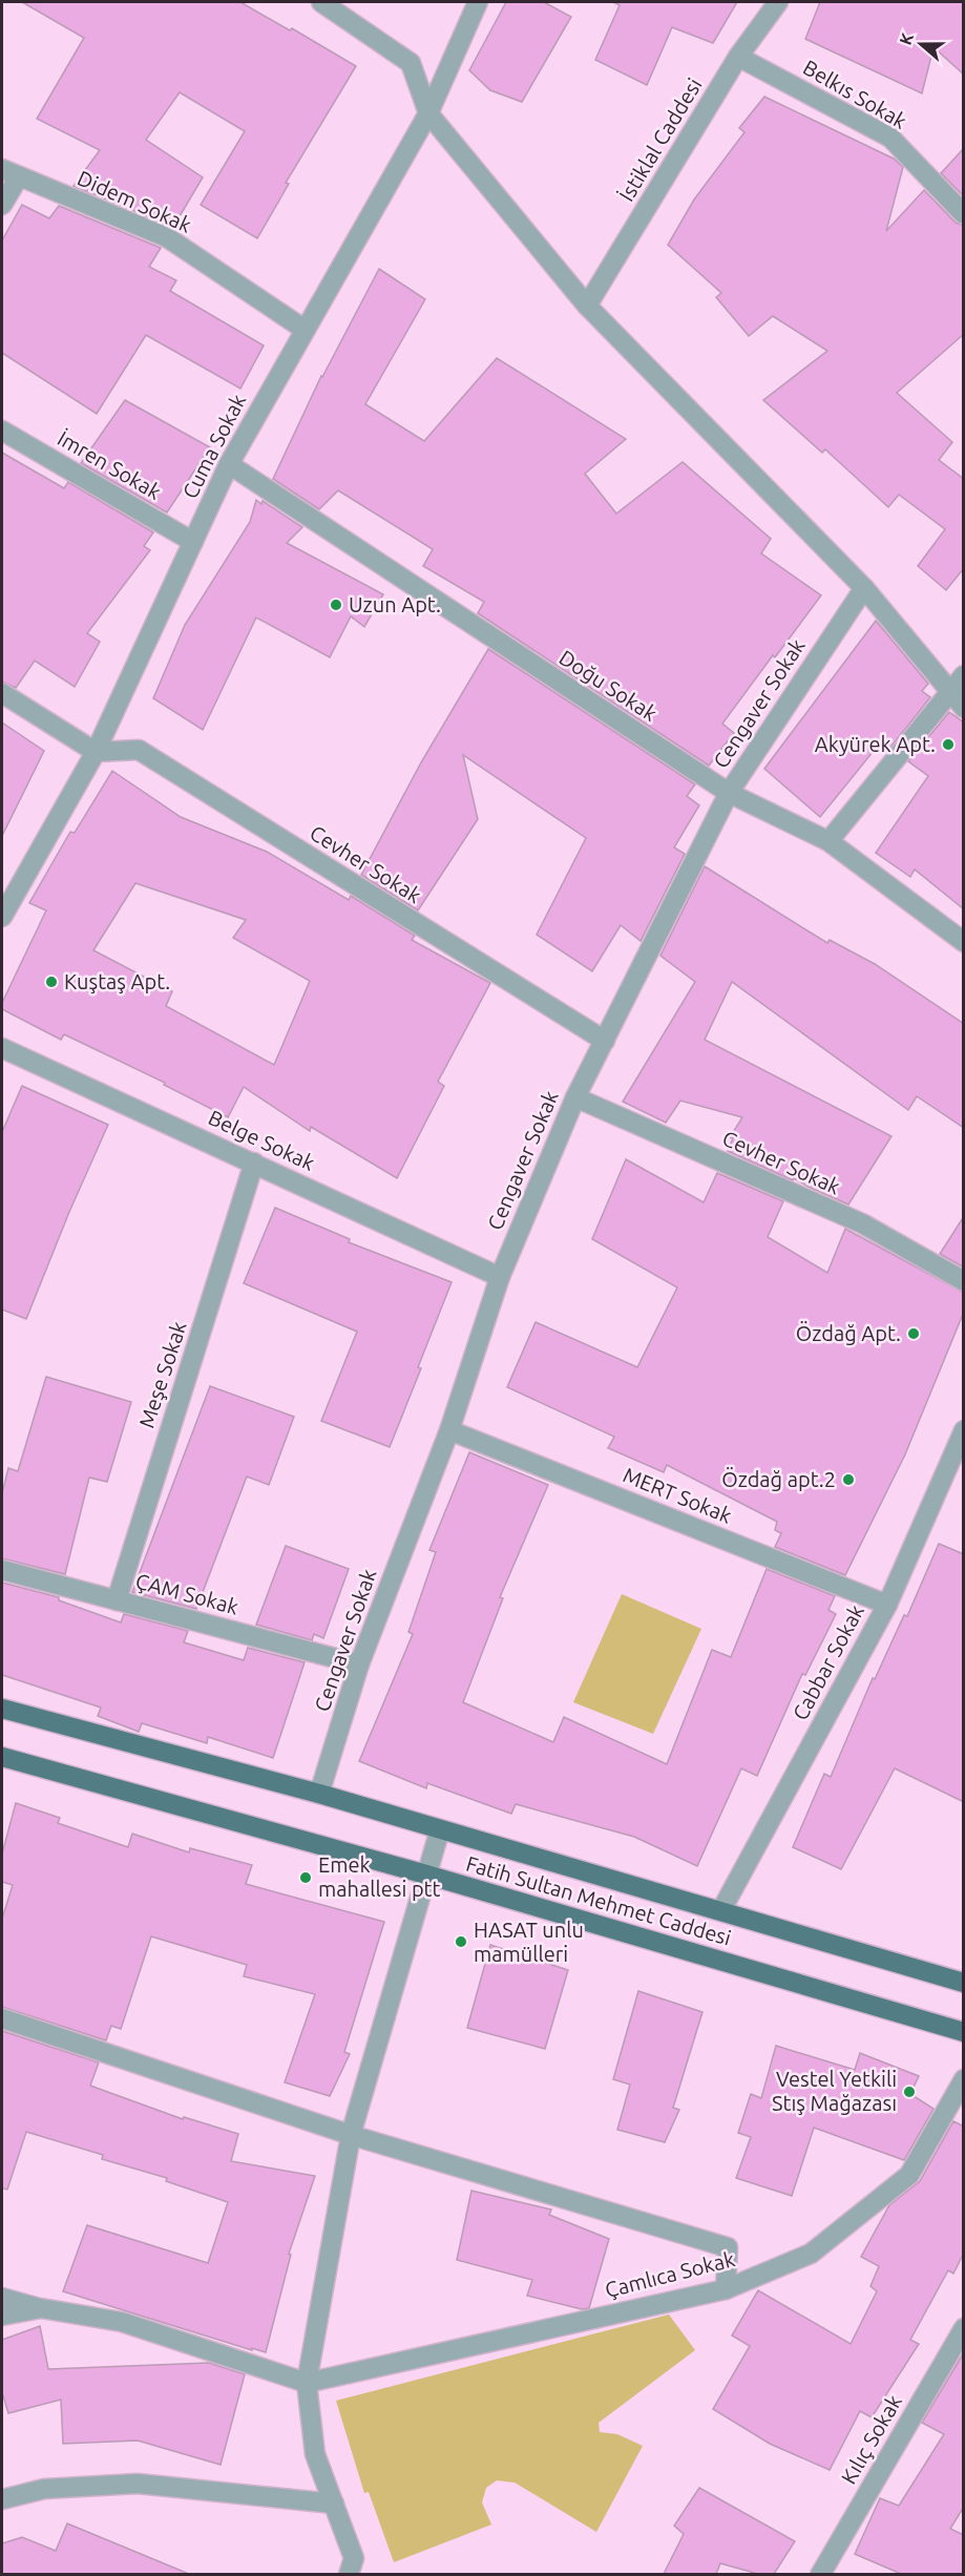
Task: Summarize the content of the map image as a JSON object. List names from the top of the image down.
{
  "streets": {
    "main road": ["Fatih Sultan Mehmet Caddesi"],
    "street": [
      "Belkıs Sokak",
      "İstiklal Caddesi",
      "Didem Sokak",
      "Cuma Sokak",
      "İmren Sokak",
      "Doğu Sokak",
      "Cengaver Sokak",
      "Cevher Sokak",
      "Belge Sokak",
      "Meşe Sokak",
      "MERT Sokak",
      "ÇAM Sokak",
      "Cabbar Sokak",
      "Çamlıca Sokak",
      "Kılıç Sokak"
    ]
  },
  "crossings": [
    ["Belkıs Sokak", "İstiklal Caddesi"],
    ["Didem Sokak", "Cuma Sokak"],
    ["Cuma Sokak", "İmren Sokak"],
    ["Cuma Sokak", "Doğu Sokak"],
    ["Cuma Sokak", "Cevher Sokak"],
    ["Doğu Sokak", "Cengaver Sokak"],
    ["Cengaver Sokak", "Cevher Sokak"],
    ["Cengaver Sokak", "Belge Sokak"],
    ["Cengaver Sokak", "MERT Sokak"],
    ["Cengaver Sokak", "ÇAM Sokak"],
    ["Cengaver Sokak", "Fatih Sultan Mehmet Caddesi"],
    ["Belge Sokak", "Meşe Sokak"],
    ["Meşe Sokak", "ÇAM Sokak"],
    ["MERT Sokak", "Cabbar Sokak"],
    ["Cabbar Sokak", "Fatih Sultan Mehmet Caddesi"]
  ],
  "places": [
    "Uzun Apt.",
    "Akyürek Apt.",
    "Kuştaş Apt.",
    "Özdağ Apt.",
    "Özdağ apt.2",
    "Emek mahallesi ptt",
    "HASAT unlu mamülleri",
    "Vestel Yetkili Stış Mağazası"
  ],
  "north": "left"
}
